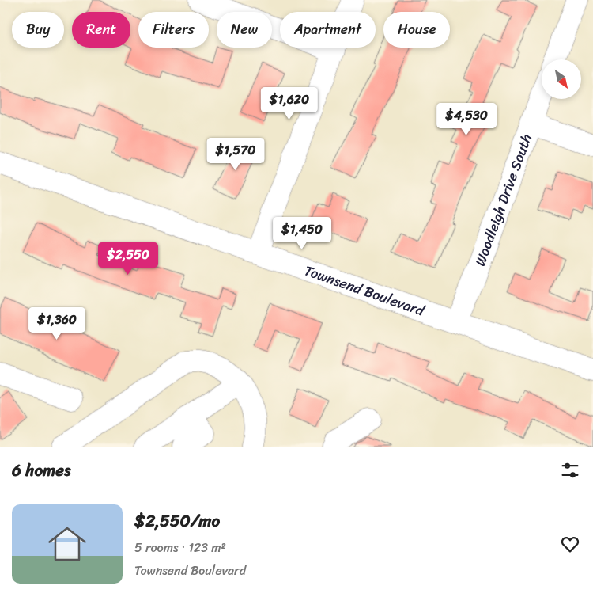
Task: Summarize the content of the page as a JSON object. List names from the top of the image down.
{
  "streets": {
    "street": ["Woodleigh Drive South", "Townsend Boulevard"]
  },
  "crossings": [
    ["Woodleigh Drive South", "Townsend Boulevard"]
  ],
  "north": "bottom right",
  "page": {
    "chip": [
      "Buy",
      "Rent",
      "Filters",
      "New",
      "Apartment",
      "House"
    ],
    "price": [
      "$1,620",
      "$4,530",
      "$1,570",
      "$1,450",
      "$2,550",
      "$1,360"
    ],
    "heading": "6 homes",
    "list": [
      {
        "name": "$2,550/mo",
        "note": "5 rooms · 123 m² · Townsend Boulevard"
      }
    ]
  }
}
